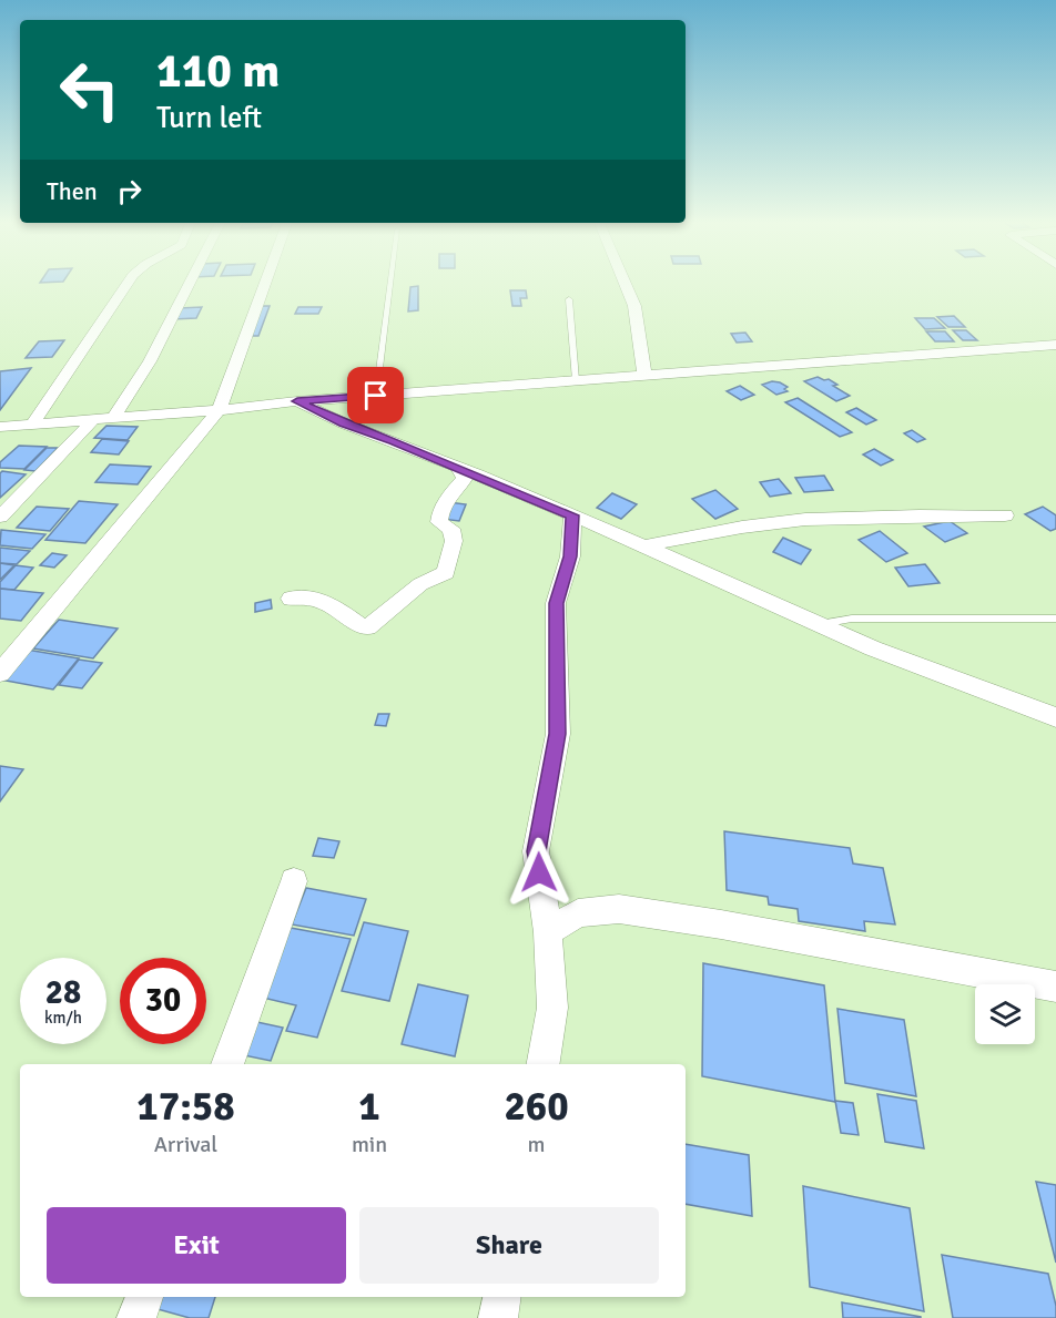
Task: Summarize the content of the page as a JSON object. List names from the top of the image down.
{
  "page": {
    "turn": ["110 m", "Turn left"],
    "then": "Then",
    "speed": "28 km/h",
    "limit": "30",
    "eta": [
      "17:58",
      "Arrival",
      "1",
      "min",
      "260",
      "m"
    ],
    "buttons": ["Exit", "Share"]
  }
}
